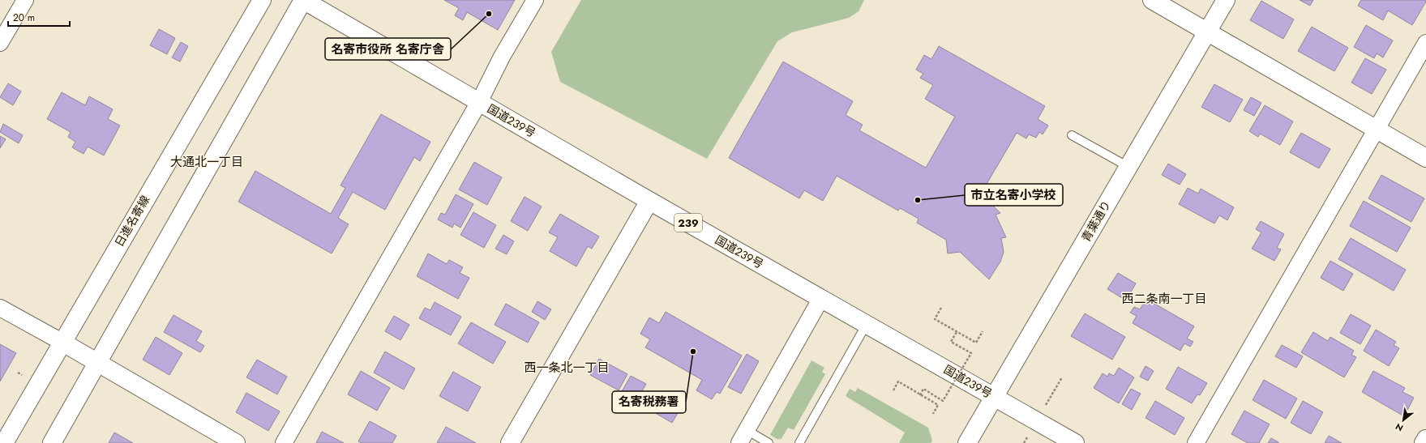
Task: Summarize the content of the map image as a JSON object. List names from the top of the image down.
{
  "streets": {
    "main road": [
      "国道239号",
      "日進名寄線",
      "青葉通り",
      "239"
    ]
  },
  "crossings": [
    ["国道239号", "青葉通り"]
  ],
  "districts": ["大通北一丁目", "西二条南一丁目", "西一条北一丁目"],
  "places": ["名寄市役所 名寄庁舎", "市立名寄小学校", "名寄税務署"],
  "scale_bar": "20 m",
  "north": "bottom left"
}
